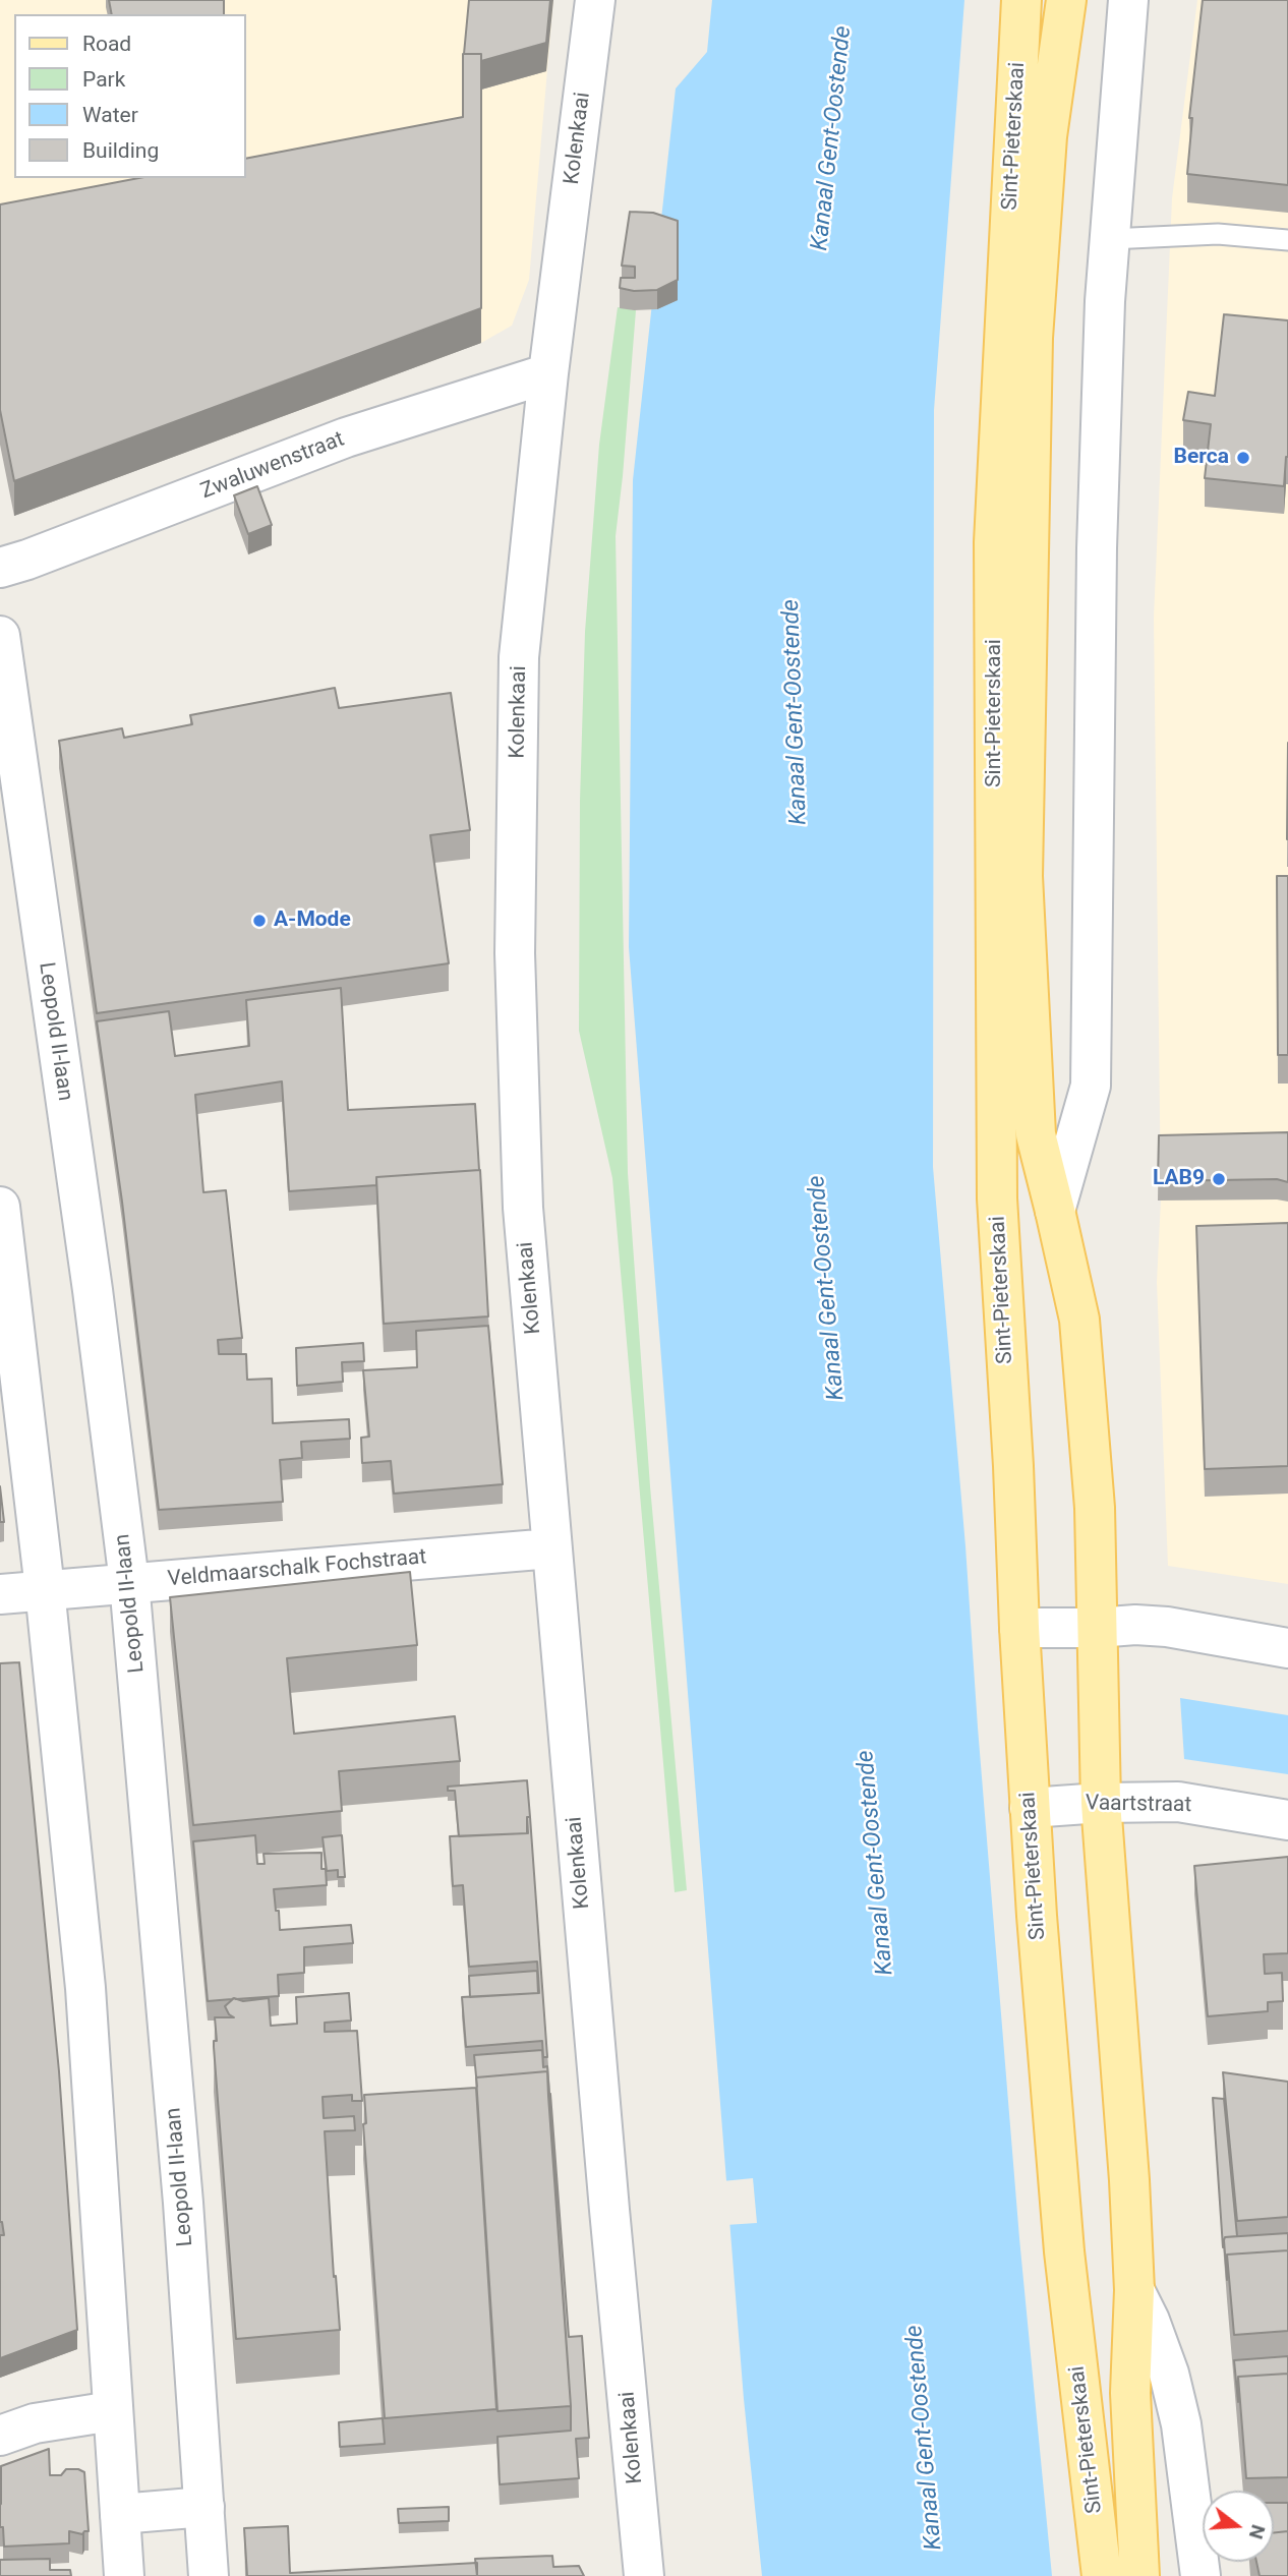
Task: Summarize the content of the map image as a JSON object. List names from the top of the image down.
{
  "streets": {
    "main road": ["Sint-Pieterskaai"],
    "street": [
      "Kolenkaai",
      "Zwaluwenstraat",
      "Leopold II-laan",
      "Veldmaarschalk Fochstraat",
      "Vaartstraat"
    ]
  },
  "crossings": [
    ["Sint-Pieterskaai", "Vaartstraat"],
    ["Kolenkaai", "Zwaluwenstraat"],
    ["Kolenkaai", "Veldmaarschalk Fochstraat"],
    ["Leopold II-laan", "Veldmaarschalk Fochstraat"]
  ],
  "water": ["Kanaal Gent-Oostende"],
  "places": ["Berca", "A-Mode", "LAB9"],
  "legend": [
    "Road",
    "Park",
    "Water",
    "Building"
  ],
  "north": "right"
}
